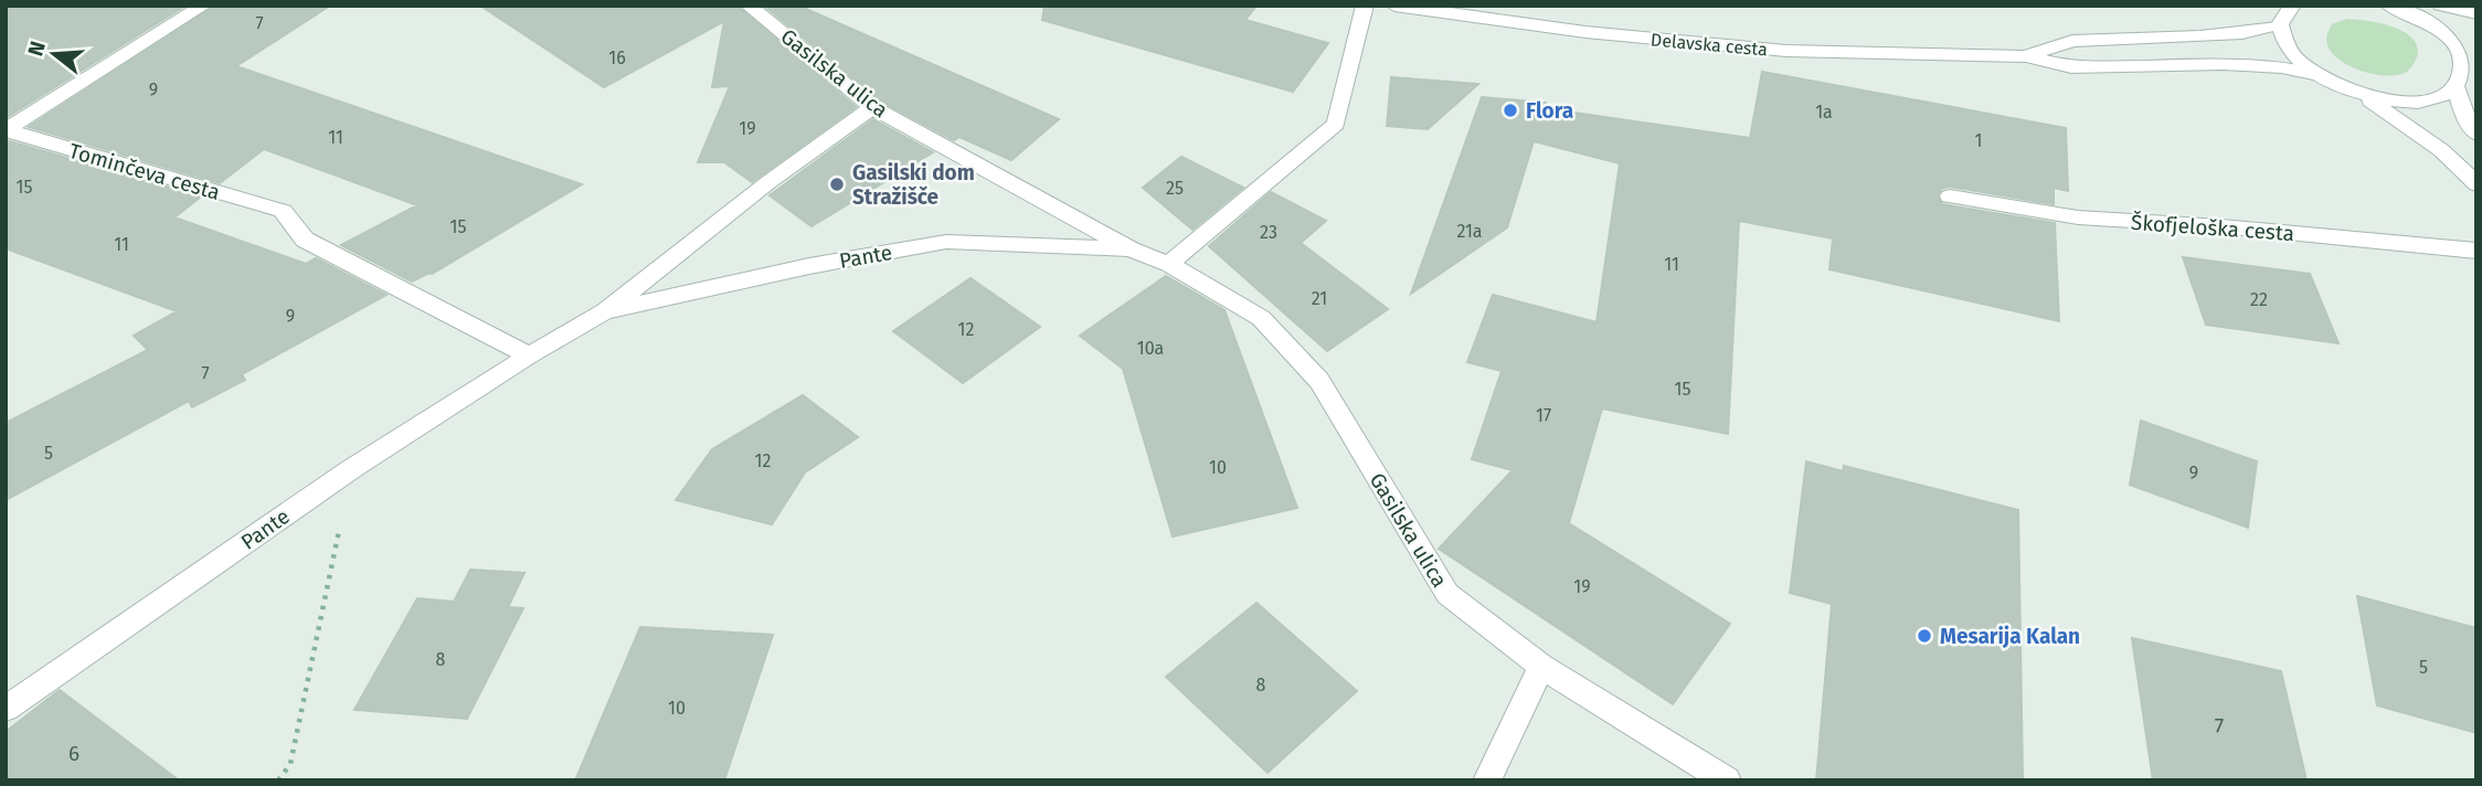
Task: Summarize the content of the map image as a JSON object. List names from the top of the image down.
{
  "streets": {
    "street": [
      "Delavska cesta",
      "Gasilska ulica",
      "Tominčeva cesta",
      "Škofjeloška cesta",
      "Pante"
    ]
  },
  "crossings": [
    ["Gasilska ulica", "Pante"],
    ["Tominčeva cesta", "Pante"]
  ],
  "places": ["Flora", "Gasilski dom Stražišče", "Mesarija Kalan"],
  "house_numbers": [
    "7",
    "16",
    "9",
    "1a",
    "19",
    "11",
    "1",
    "15",
    "25",
    "15",
    "21a",
    "23",
    "11",
    "11",
    "21",
    "22",
    "9",
    "12",
    "10a",
    "7",
    "15",
    "17",
    "5",
    "12",
    "10",
    "9",
    "19",
    "8",
    "5",
    "8",
    "10",
    "7",
    "6"
  ],
  "north": "left"
}
